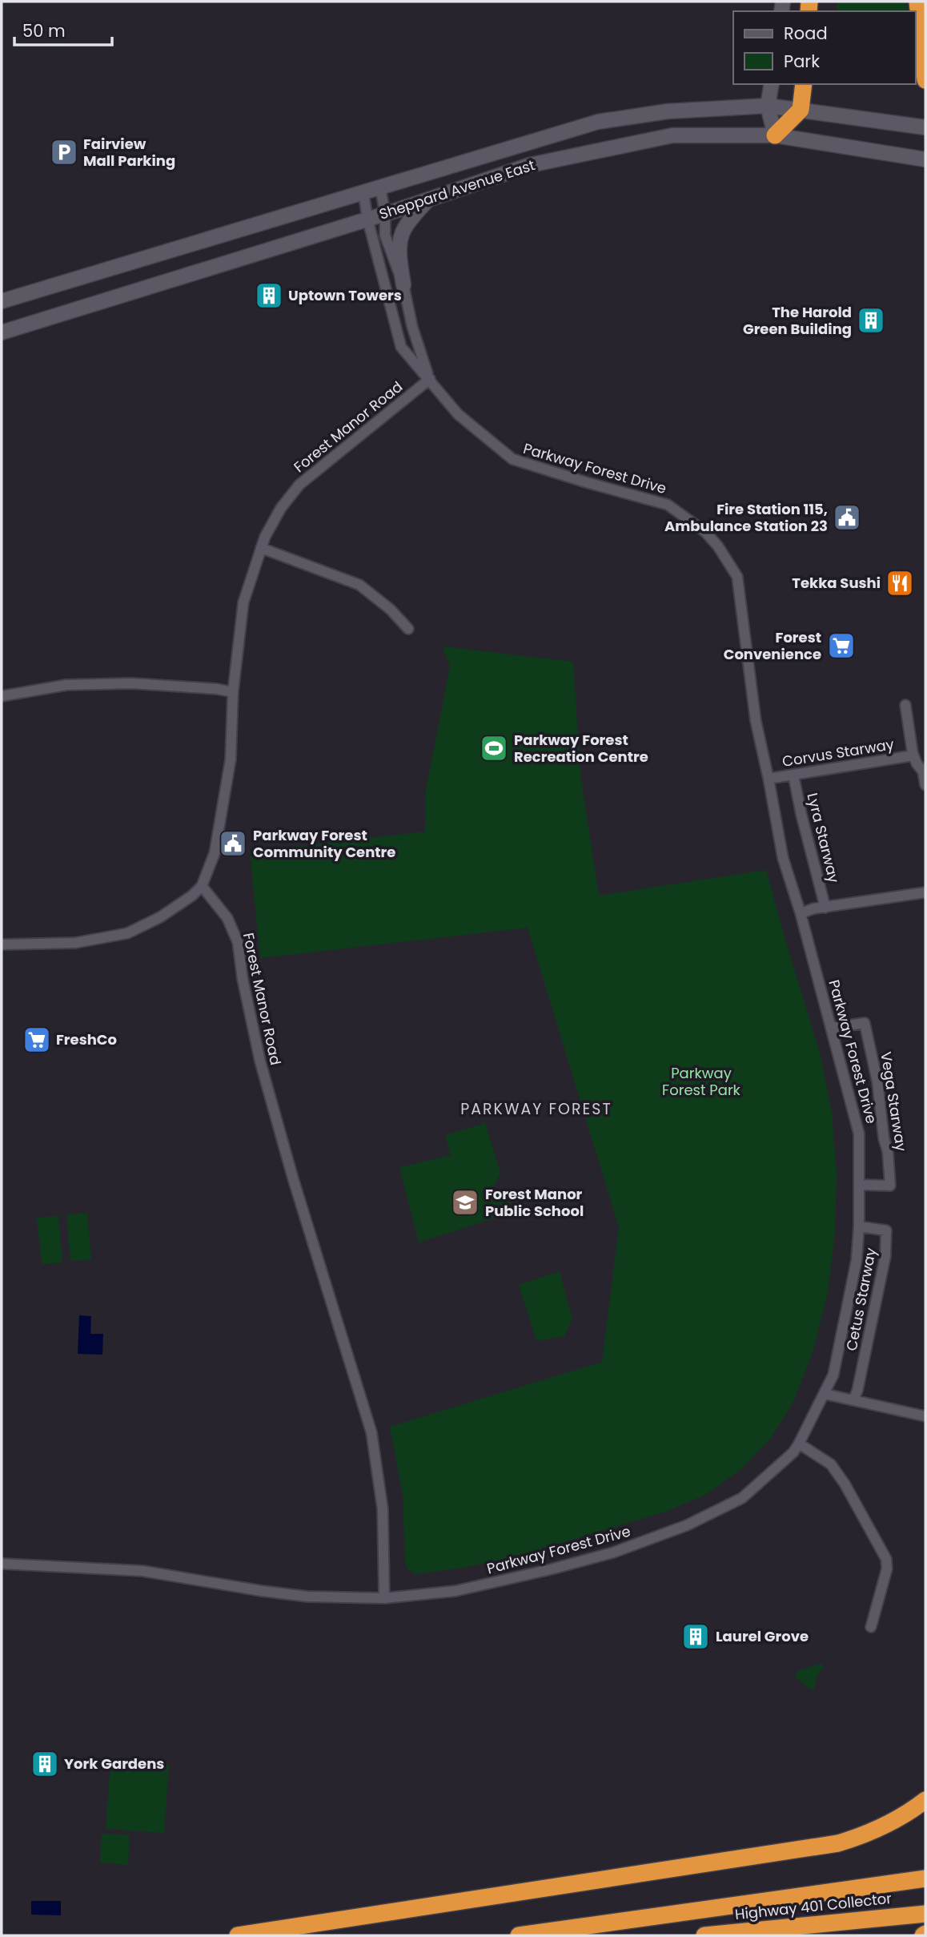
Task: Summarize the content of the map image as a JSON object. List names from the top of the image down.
{
  "streets": {
    "highway": ["Highway 401 Collector"],
    "main road": ["Sheppard Avenue East"],
    "street": [
      "Forest Manor Road",
      "Parkway Forest Drive",
      "Corvus Starway",
      "Lyra Starway",
      "Vega Starway",
      "Cetus Starway"
    ]
  },
  "crossings": [
    ["Sheppard Avenue East", "Parkway Forest Drive"],
    ["Forest Manor Road", "Parkway Forest Drive"],
    ["Parkway Forest Drive", "Corvus Starway"],
    ["Parkway Forest Drive", "Vega Starway"],
    ["Parkway Forest Drive", "Cetus Starway"],
    ["Corvus Starway", "Lyra Starway"]
  ],
  "districts": ["PARKWAY FOREST"],
  "parks": ["Parkway Forest Park"],
  "places": {
    "parking": ["Fairview Mall Parking"],
    "building": [
      "Uptown Towers",
      "The Harold Green Building",
      "Laurel Grove",
      "York Gardens"
    ],
    "public building": ["Fire Station 115, Ambulance Station 23", "Parkway Forest Community Centre"],
    "restaurant": ["Tekka Sushi"],
    "supermarket": ["Forest Convenience", "FreshCo"],
    "sports": ["Parkway Forest Recreation Centre"],
    "school or university": ["Forest Manor Public School"]
  },
  "legend": ["Road", "Park"],
  "scale_bar": "50 m"
}
